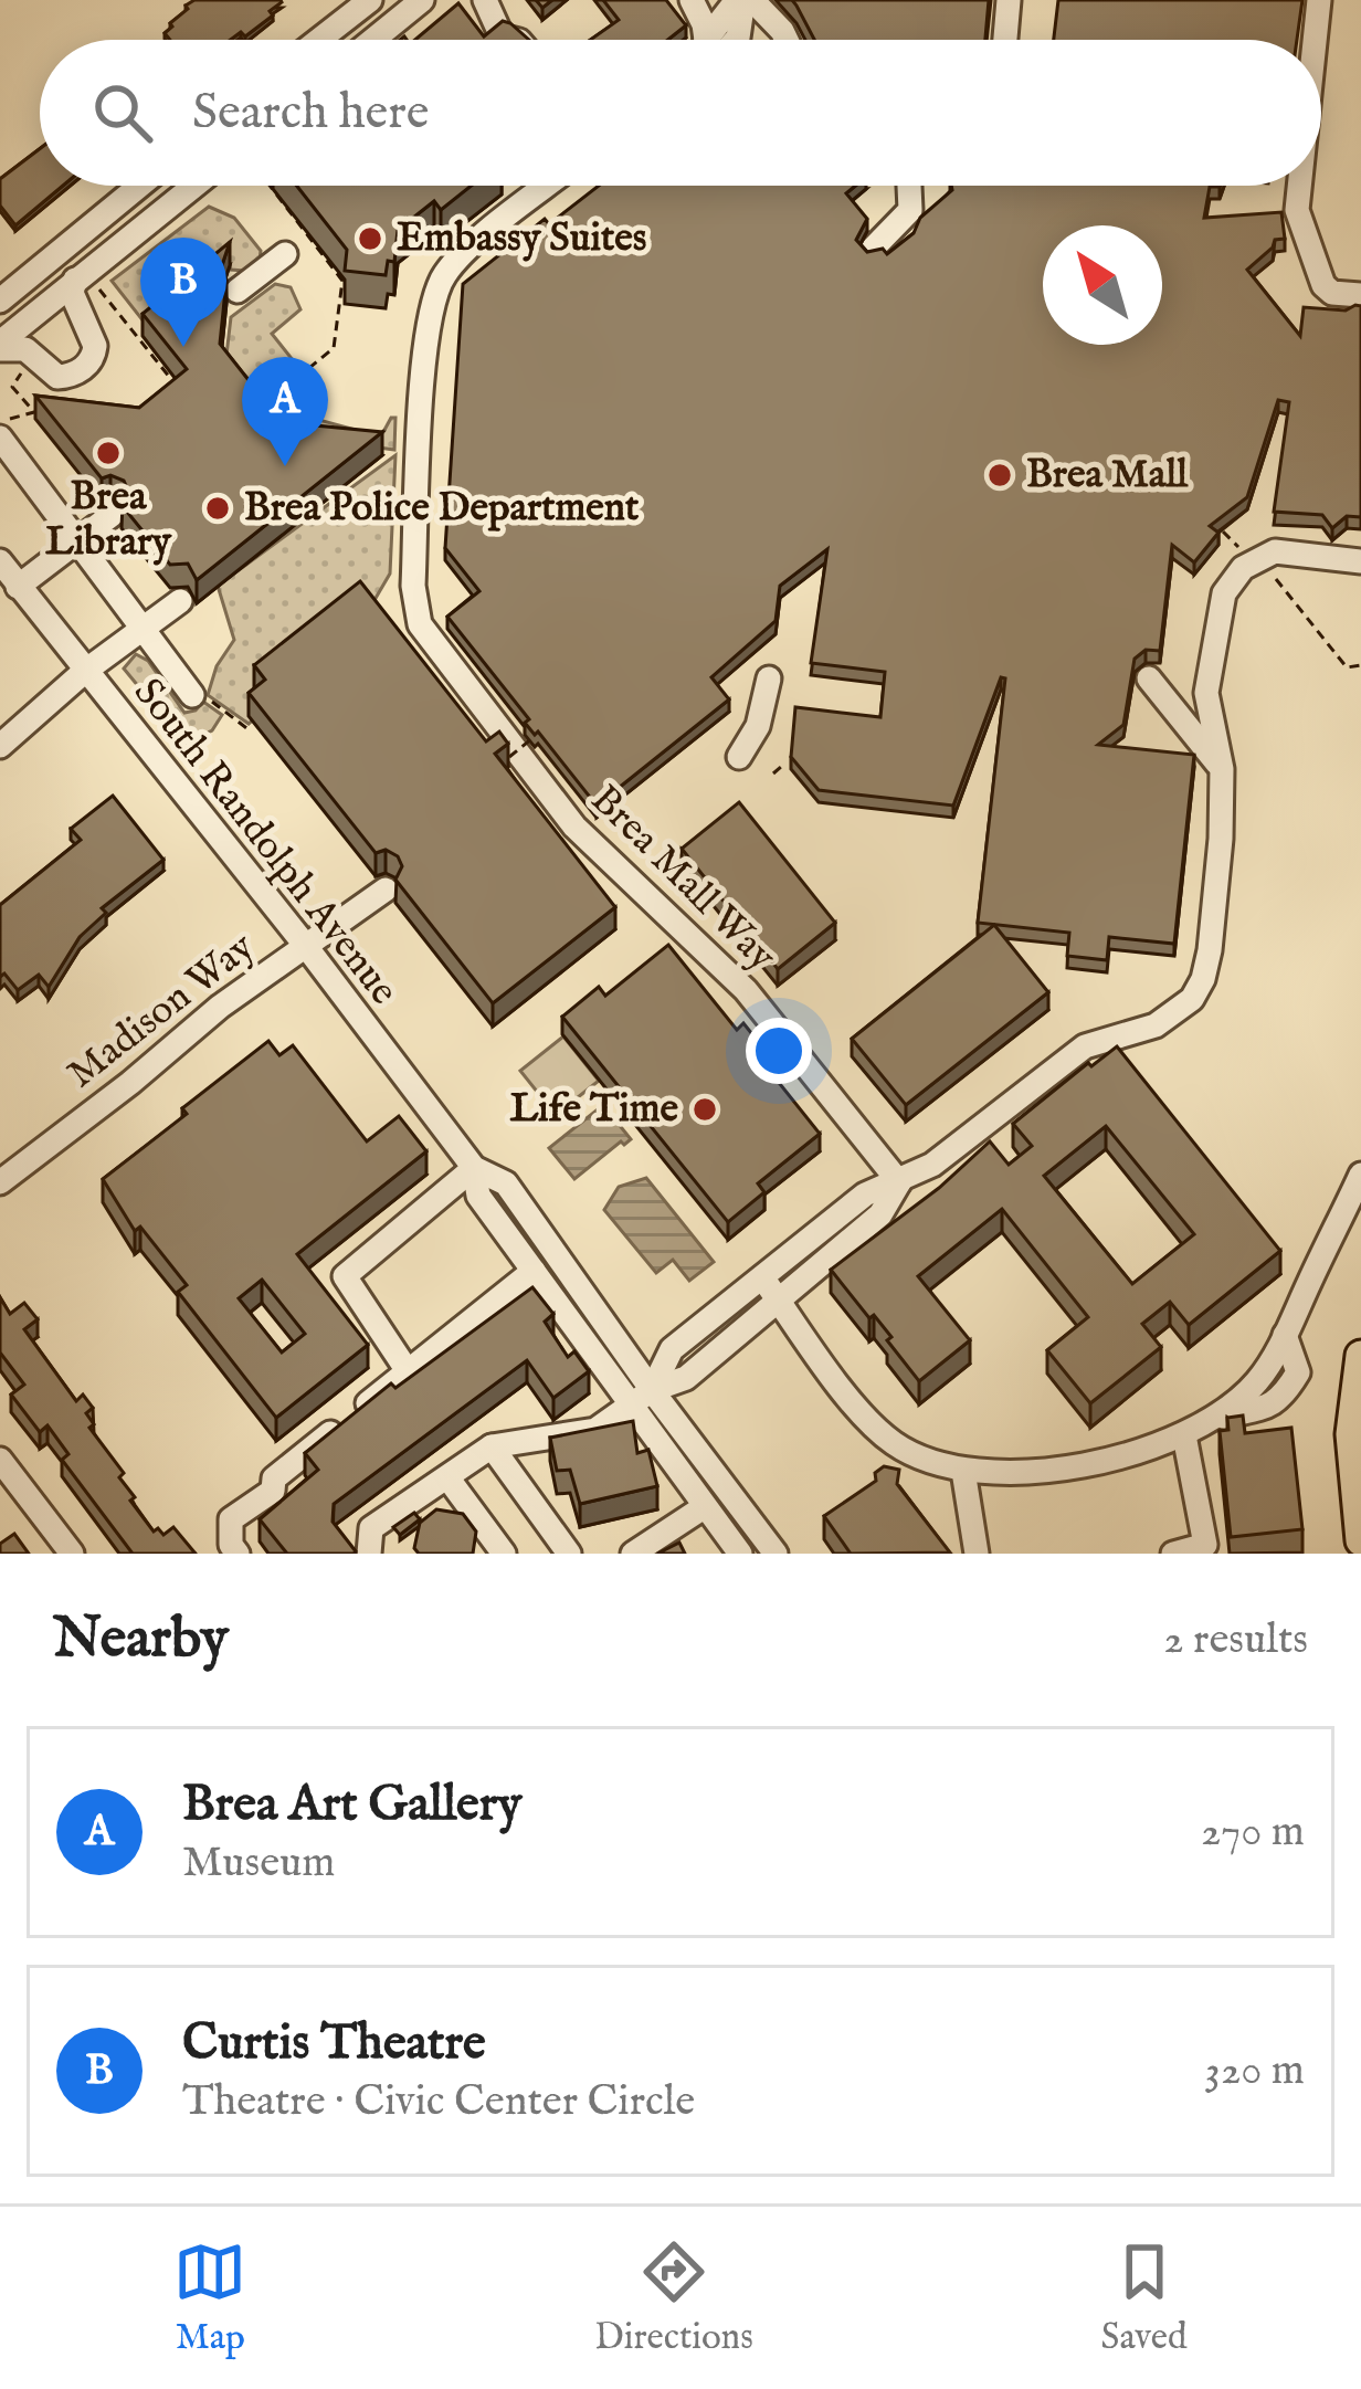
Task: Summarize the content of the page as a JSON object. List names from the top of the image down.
{
  "streets": {
    "street": ["South Randolph Avenue", "Brea Mall Way", "Madison Way"]
  },
  "crossings": [
    ["South Randolph Avenue", "Madison Way"]
  ],
  "places": [
    "Embassy Suites",
    "Brea Library",
    "Brea Mall",
    "Brea Police Department",
    "Life Time"
  ],
  "north": "top left",
  "page": {
    "search": "Search here",
    "pins": ["B", "A"],
    "heading": ["Nearby", "2 results"],
    "list": [
      {
        "mark": "A",
        "name": "Brea Art Gallery",
        "note": "Museum",
        "value": "270 m"
      },
      {
        "mark": "B",
        "name": "Curtis Theatre",
        "note": "Theatre · Civic Center Circle",
        "value": "320 m"
      }
    ],
    "nav": ["Map", "Directions", "Saved"]
  }
}
